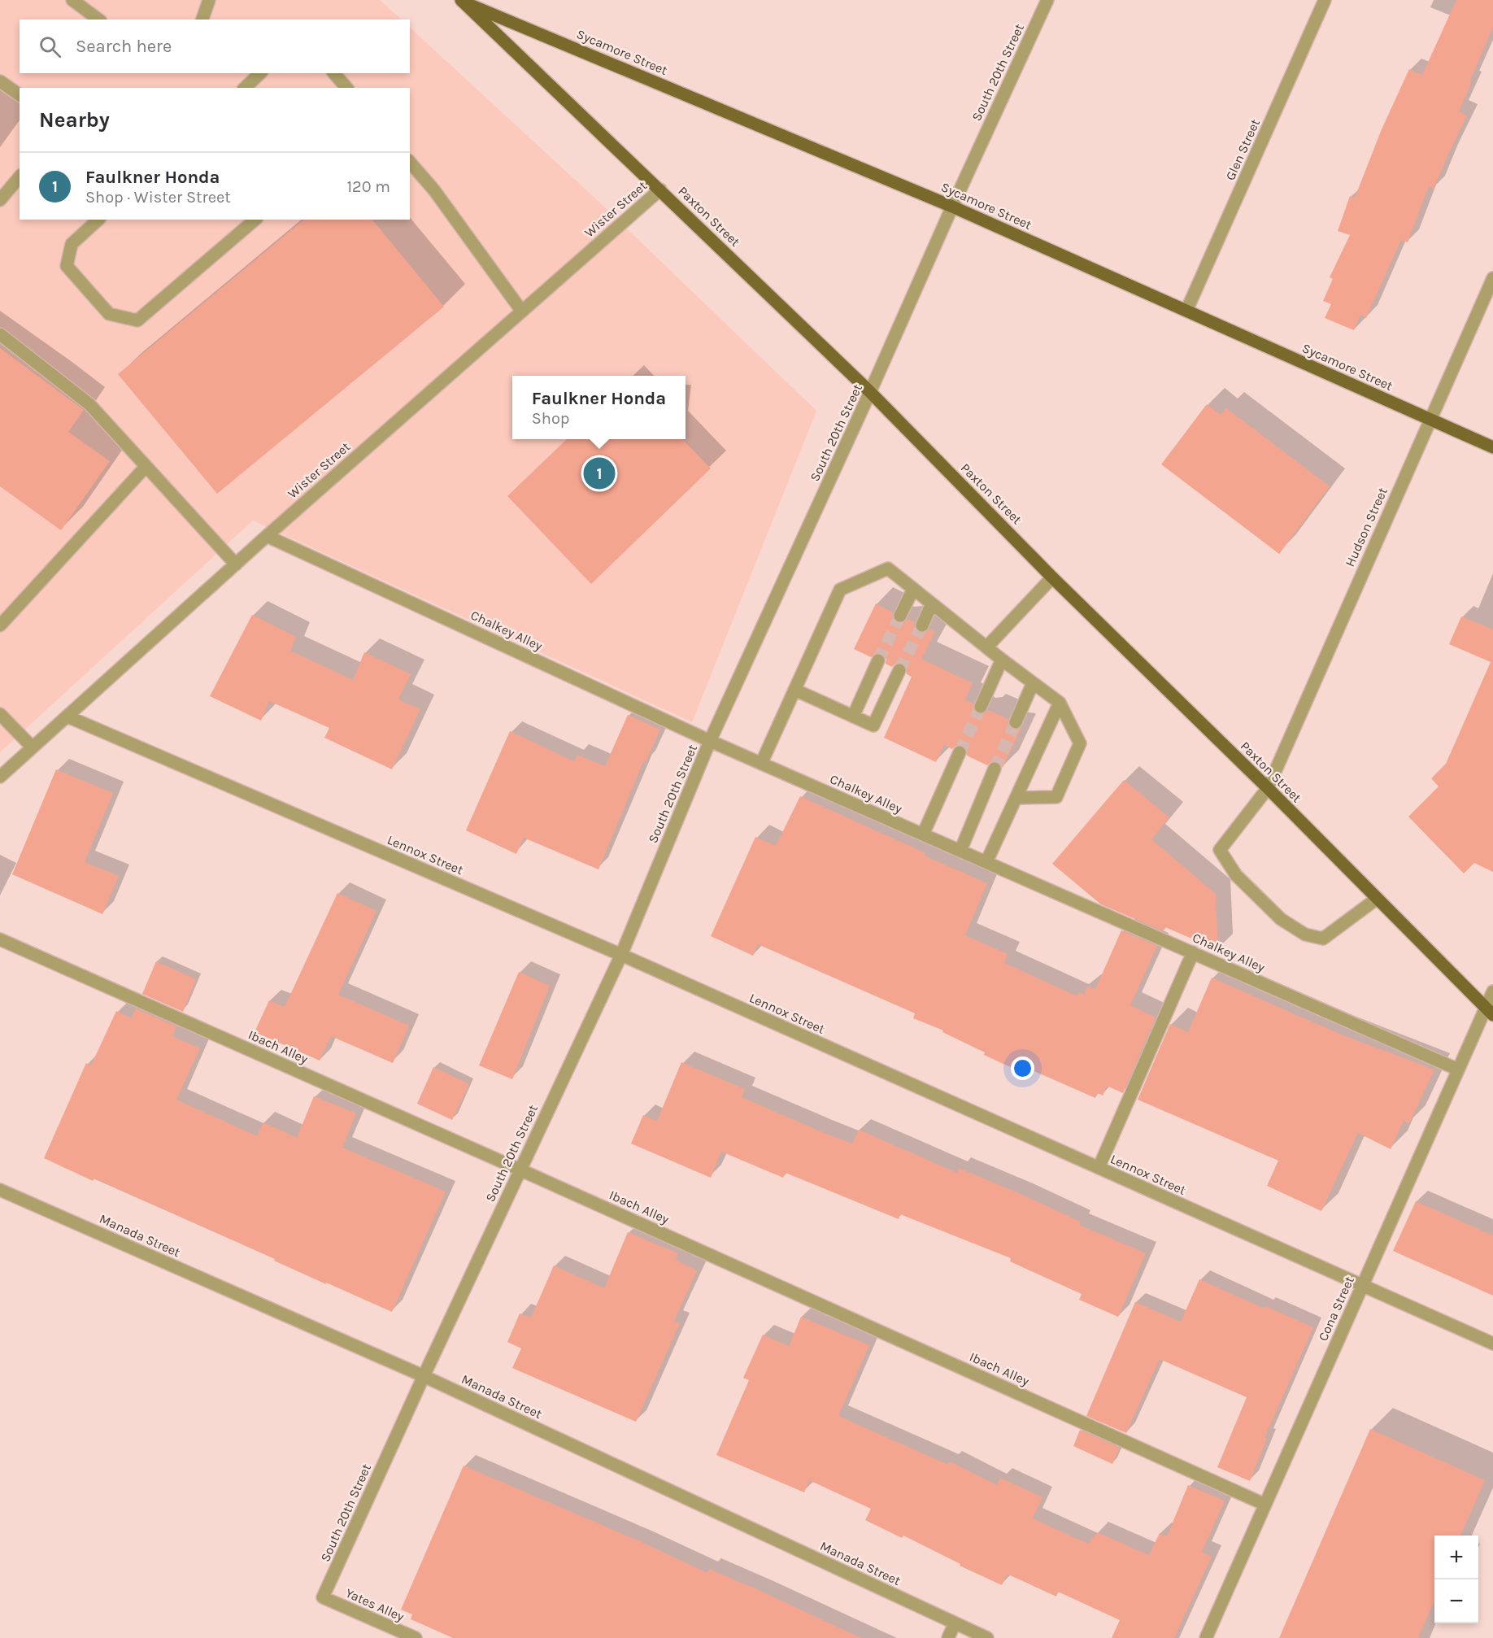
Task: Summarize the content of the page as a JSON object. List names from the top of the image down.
{
  "streets": {
    "main road": ["Sycamore Street", "Paxton Street"],
    "street": [
      "South 20th Street",
      "Glen Street",
      "Wister Street",
      "Hudson Street",
      "Chalkey Alley",
      "Lennox Street",
      "Ibach Alley",
      "Manada Street",
      "Cona Street",
      "Yates Alley"
    ]
  },
  "crossings": [
    ["Sycamore Street", "South 20th Street"],
    ["Sycamore Street", "Glen Street"],
    ["Sycamore Street", "Paxton Street"],
    ["Sycamore Street", "Hudson Street"],
    ["South 20th Street", "Paxton Street"],
    ["South 20th Street", "Chalkey Alley"],
    ["South 20th Street", "Lennox Street"],
    ["South 20th Street", "Ibach Alley"],
    ["South 20th Street", "Manada Street"],
    ["South 20th Street", "Yates Alley"],
    ["Wister Street", "Paxton Street"],
    ["Wister Street", "Chalkey Alley"],
    ["Wister Street", "Lennox Street"],
    ["Paxton Street", "Hudson Street"],
    ["Paxton Street", "Cona Street"],
    ["Chalkey Alley", "Cona Street"],
    ["Lennox Street", "Cona Street"],
    ["Ibach Alley", "Cona Street"]
  ],
  "page": {
    "search": "Search here",
    "heading": "Nearby",
    "list": [
      {
        "mark": "1",
        "name": "Faulkner Honda",
        "note": "Shop · Wister Street",
        "value": "120 m"
      }
    ],
    "popup": ["Faulkner Honda", "Shop"],
    "pins": "1",
    "map_buttons": ["+", "−"]
  }
}
